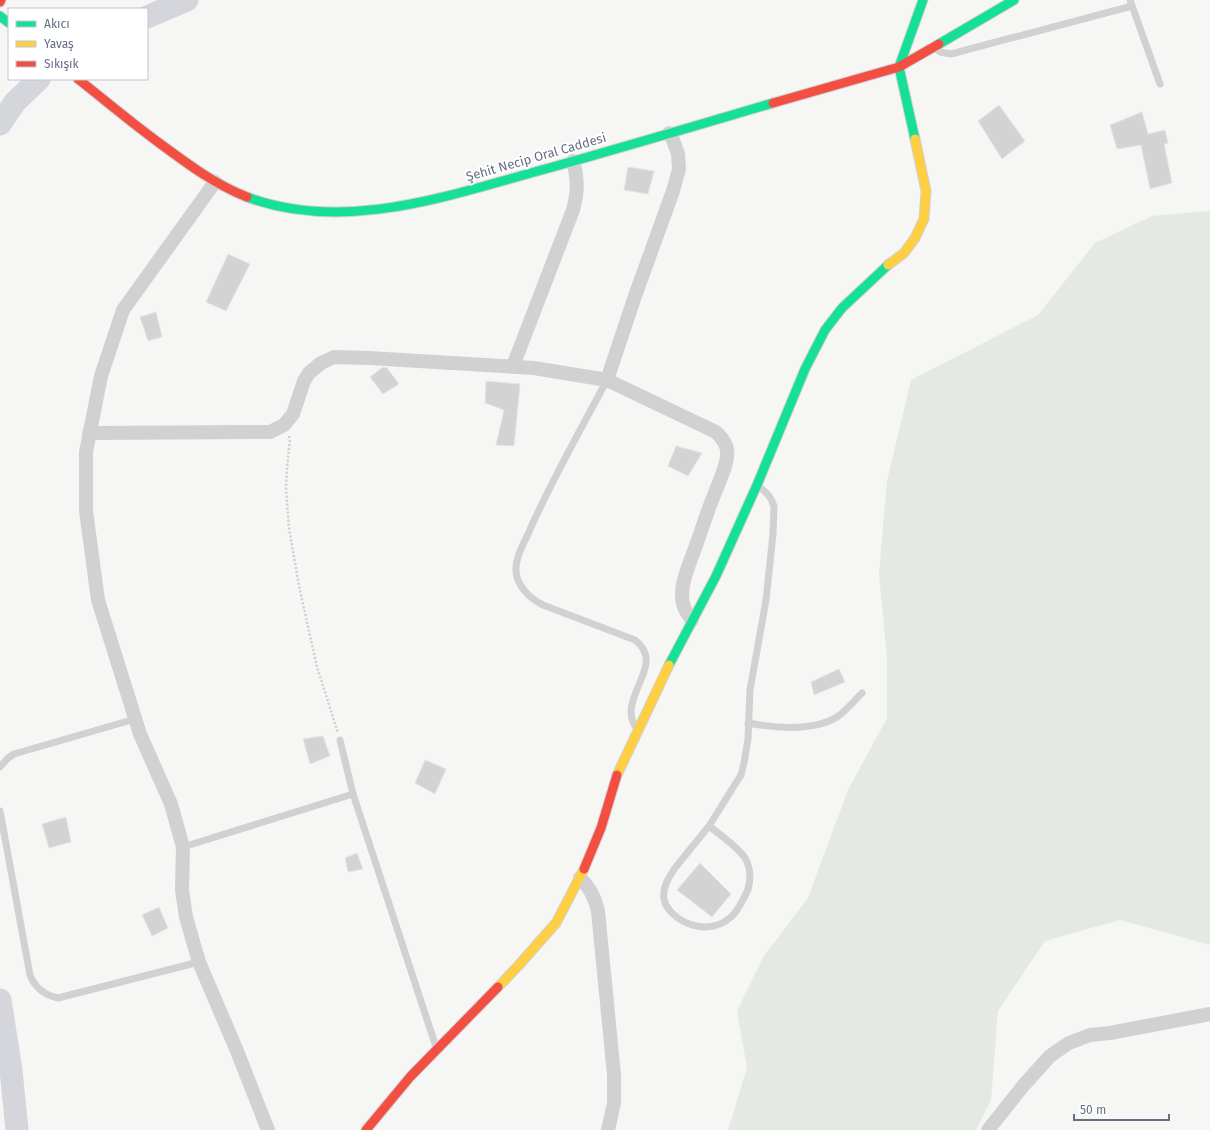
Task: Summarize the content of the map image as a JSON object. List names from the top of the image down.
{
  "streets": {
    "street": ["Şehit Necip Oral Caddesi"]
  },
  "legend": ["Akıcı", "Yavaş", "Sıkışık"],
  "scale_bar": "50 m"
}
